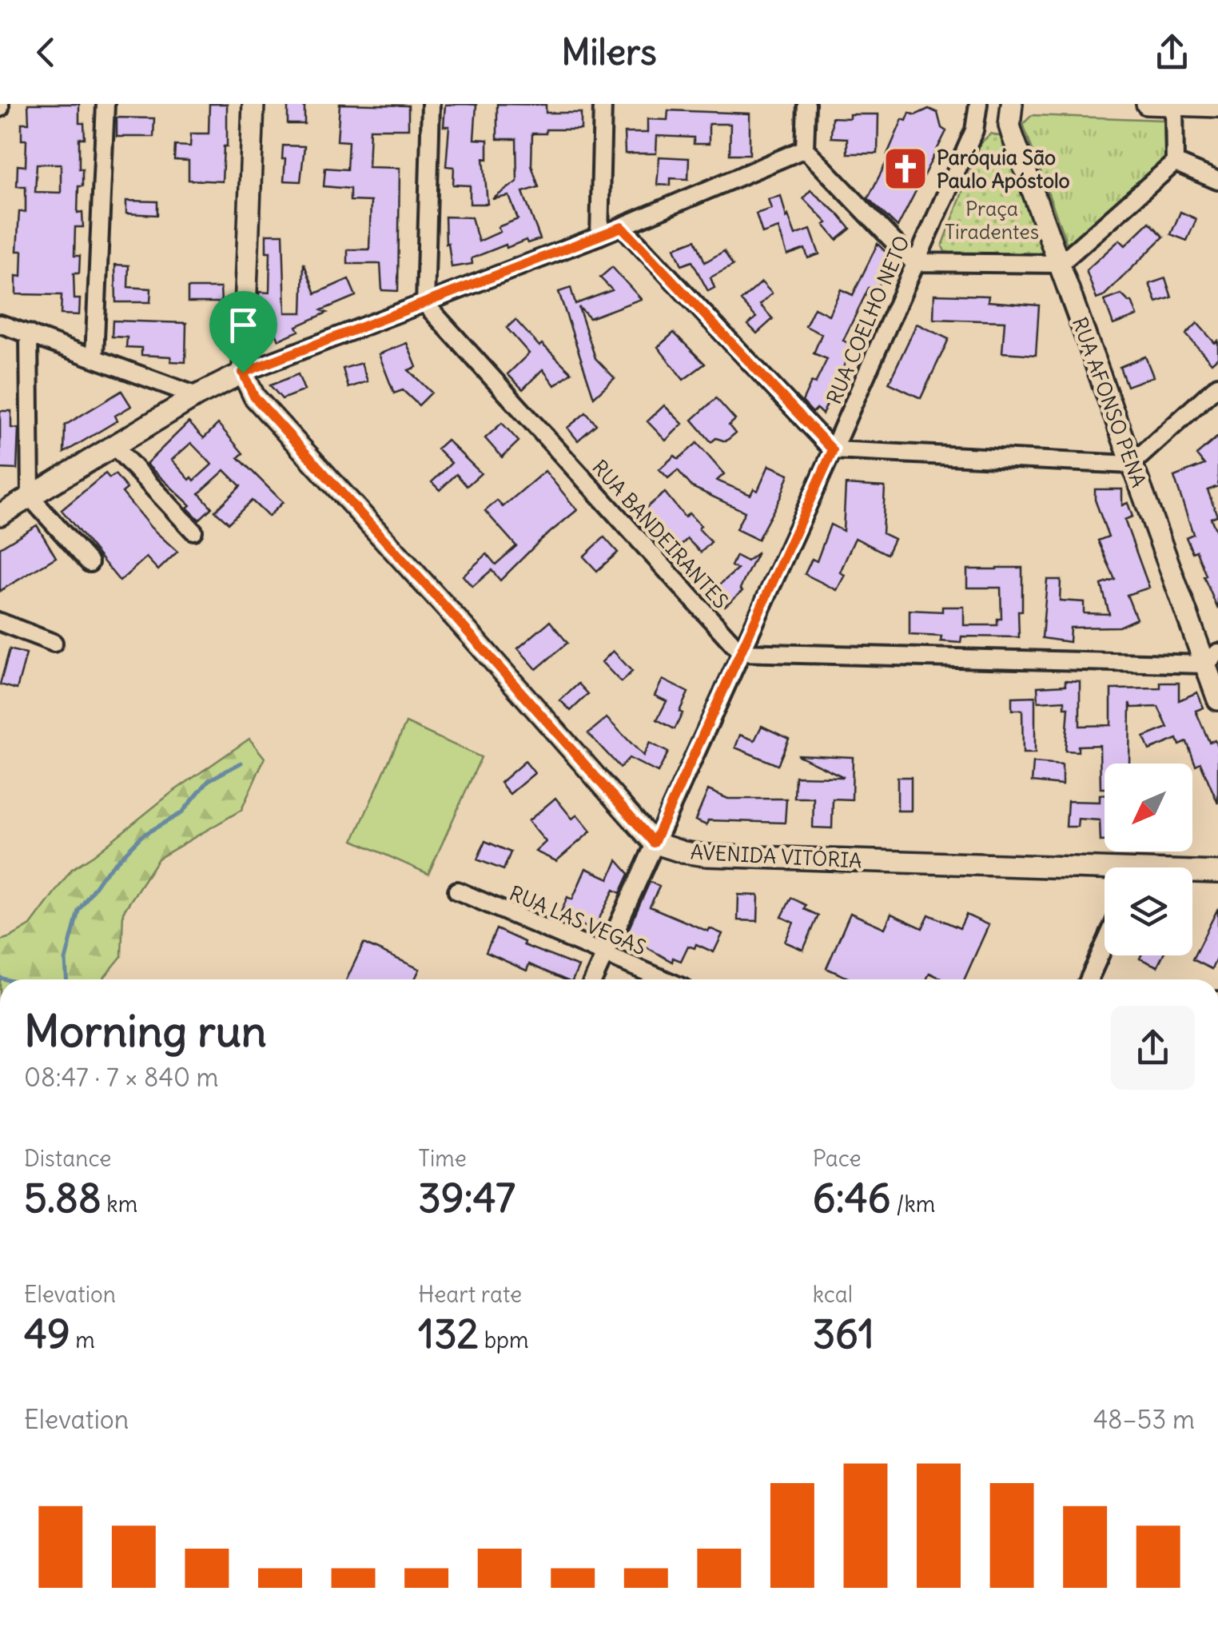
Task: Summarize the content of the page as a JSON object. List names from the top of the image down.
{
  "streets": {
    "street": [
      "RUA COELHO NETO",
      "RUA AFONSO PENA",
      "RUA BANDEIRANTES",
      "AVENIDA VITÓRIA",
      "RUA LAS VEGAS"
    ]
  },
  "crossings": [
    ["RUA COELHO NETO", "RUA BANDEIRANTES"],
    ["RUA COELHO NETO", "AVENIDA VITÓRIA"],
    ["RUA COELHO NETO", "RUA LAS VEGAS"]
  ],
  "parks": ["Praça Tiradentes"],
  "places": {
    "church": ["Paróquia São Paulo Apóstolo"]
  },
  "north": "bottom left",
  "page": {
    "header": "Milers",
    "heading": ["Morning run", "08:47 · 7 × 840 m"],
    "stats": [
      ["Distance", "5.88 km"],
      ["Time", "39:47"],
      ["Pace", "6:46 /km"],
      ["Elevation", "49 m"],
      ["Heart rate", "132 bpm"],
      ["kcal", "361"]
    ],
    "chart": ["Elevation", "48–53 m"]
  }
}
